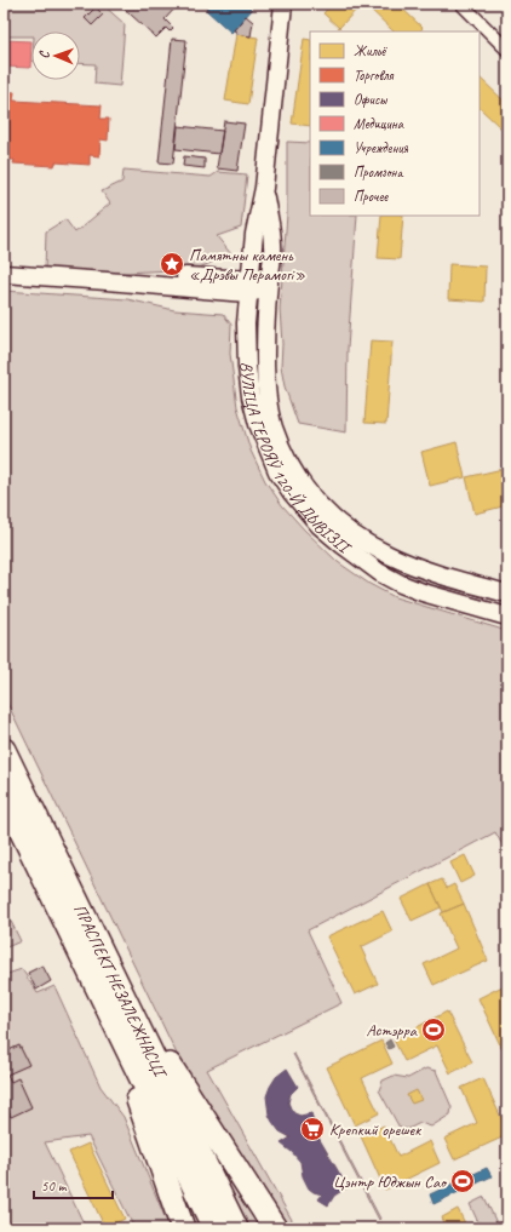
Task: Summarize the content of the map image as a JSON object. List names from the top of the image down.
{
  "streets": {
    "highway": ["ПРАСПЕКТ НЕЗАЛЕЖНАСЦІ"],
    "street": ["ВУЛІЦА ГЕРОЯЎ 120-Й ДЫВІЗІІ"]
  },
  "places": {
    "place": ["Памятны камень «Дрэвы Перамогі»"],
    "sports": ["Астэрра", "Цэнтр Юджын Сао"],
    "supermarket": ["Крепкий орешек"]
  },
  "legend": [
    "Жильё",
    "Торговля",
    "Офисы",
    "Медицина",
    "Учреждения",
    "Промзона",
    "Прочее"
  ],
  "scale_bar": "50 m",
  "north": "left"
}
